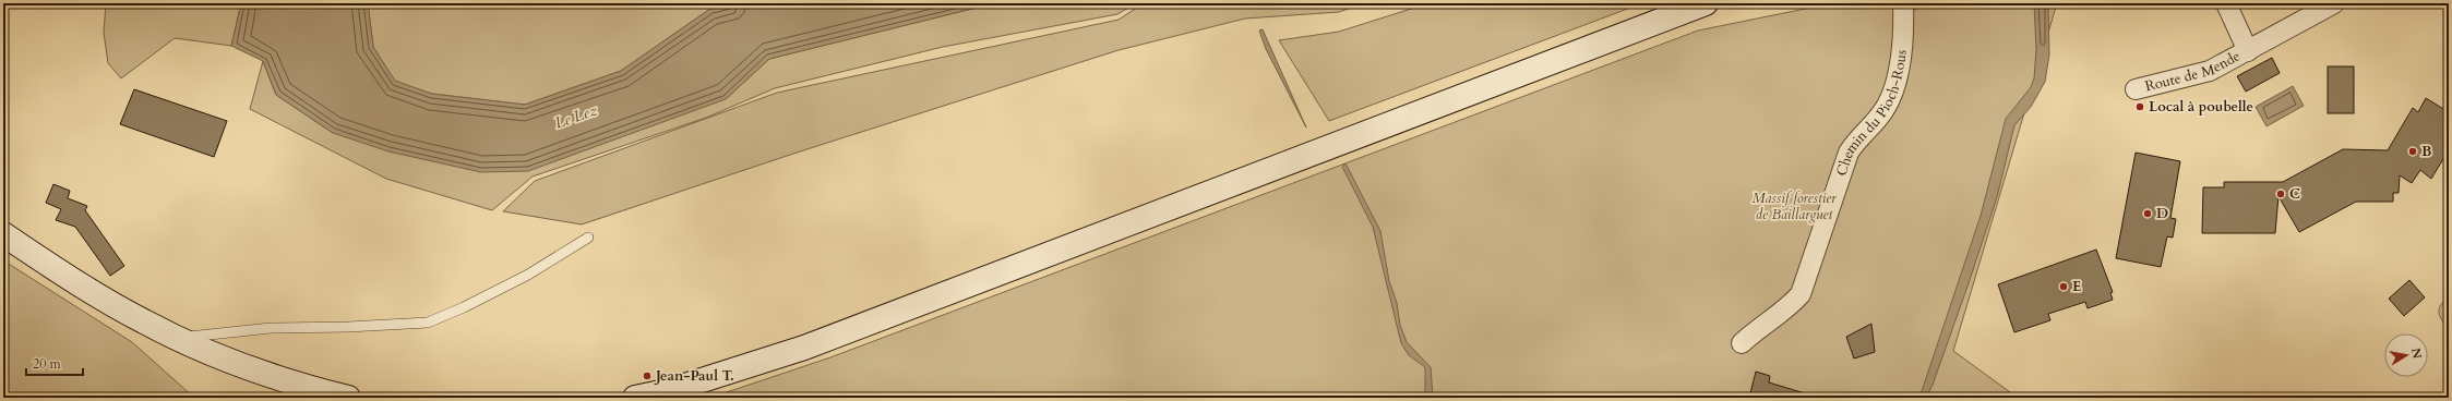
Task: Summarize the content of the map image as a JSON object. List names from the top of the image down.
{
  "streets": {
    "street": ["Route de Mende", "Chemin du Pioch-Rous"]
  },
  "water": ["Le Lez"],
  "parks": ["Massif forestier de Baillarguet"],
  "places": [
    "Local à poubelle",
    "B",
    "C",
    "D",
    "E",
    "Jean-Paul T."
  ],
  "scale_bar": "20 m",
  "north": "right"
}
